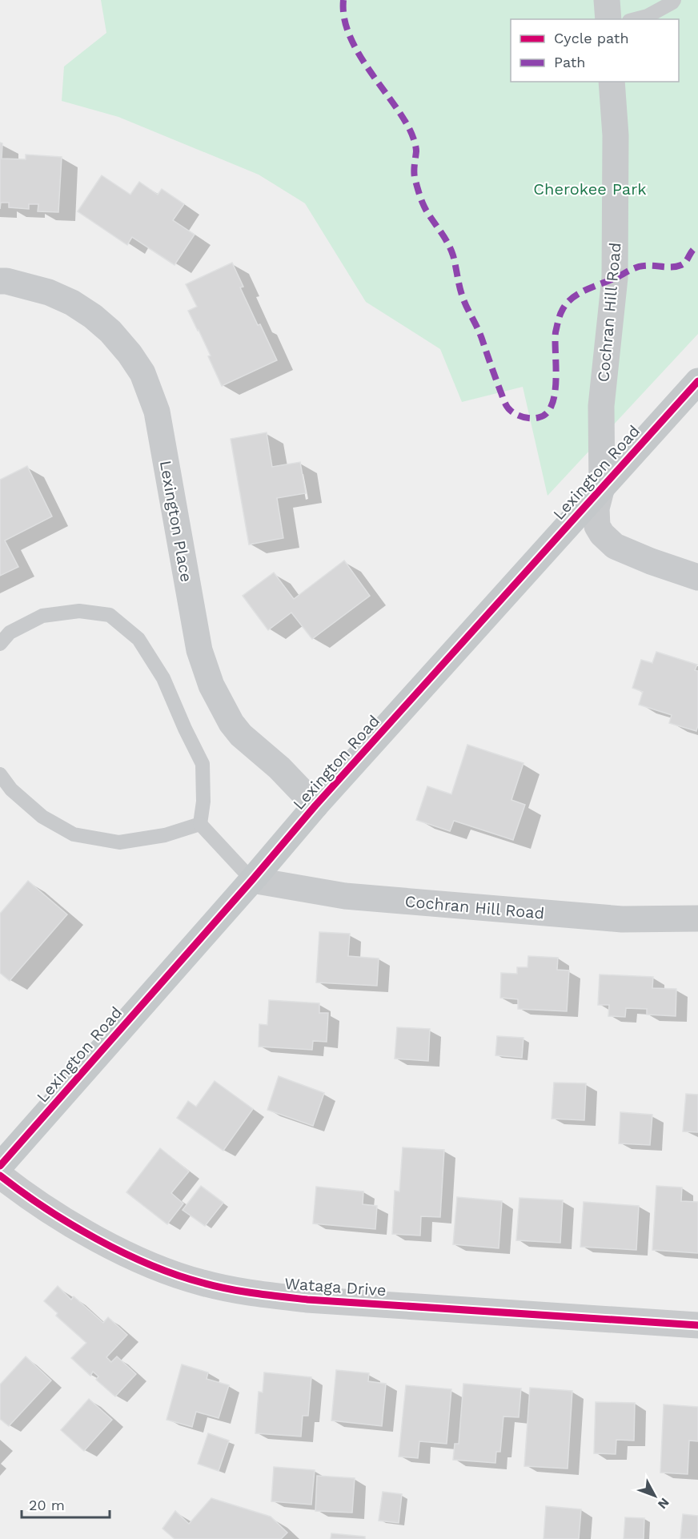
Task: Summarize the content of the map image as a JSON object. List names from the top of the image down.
{
  "streets": {
    "main road": ["Lexington Road"],
    "street": ["Cochran Hill Road", "Lexington Place", "Wataga Drive"]
  },
  "crossings": [
    ["Cochran Hill Road", "Lexington Road"],
    ["Lexington Road", "Lexington Place"]
  ],
  "parks": ["Cherokee Park"],
  "legend": ["Cycle path", "Path"],
  "scale_bar": "20 m",
  "north": "bottom right"
}
